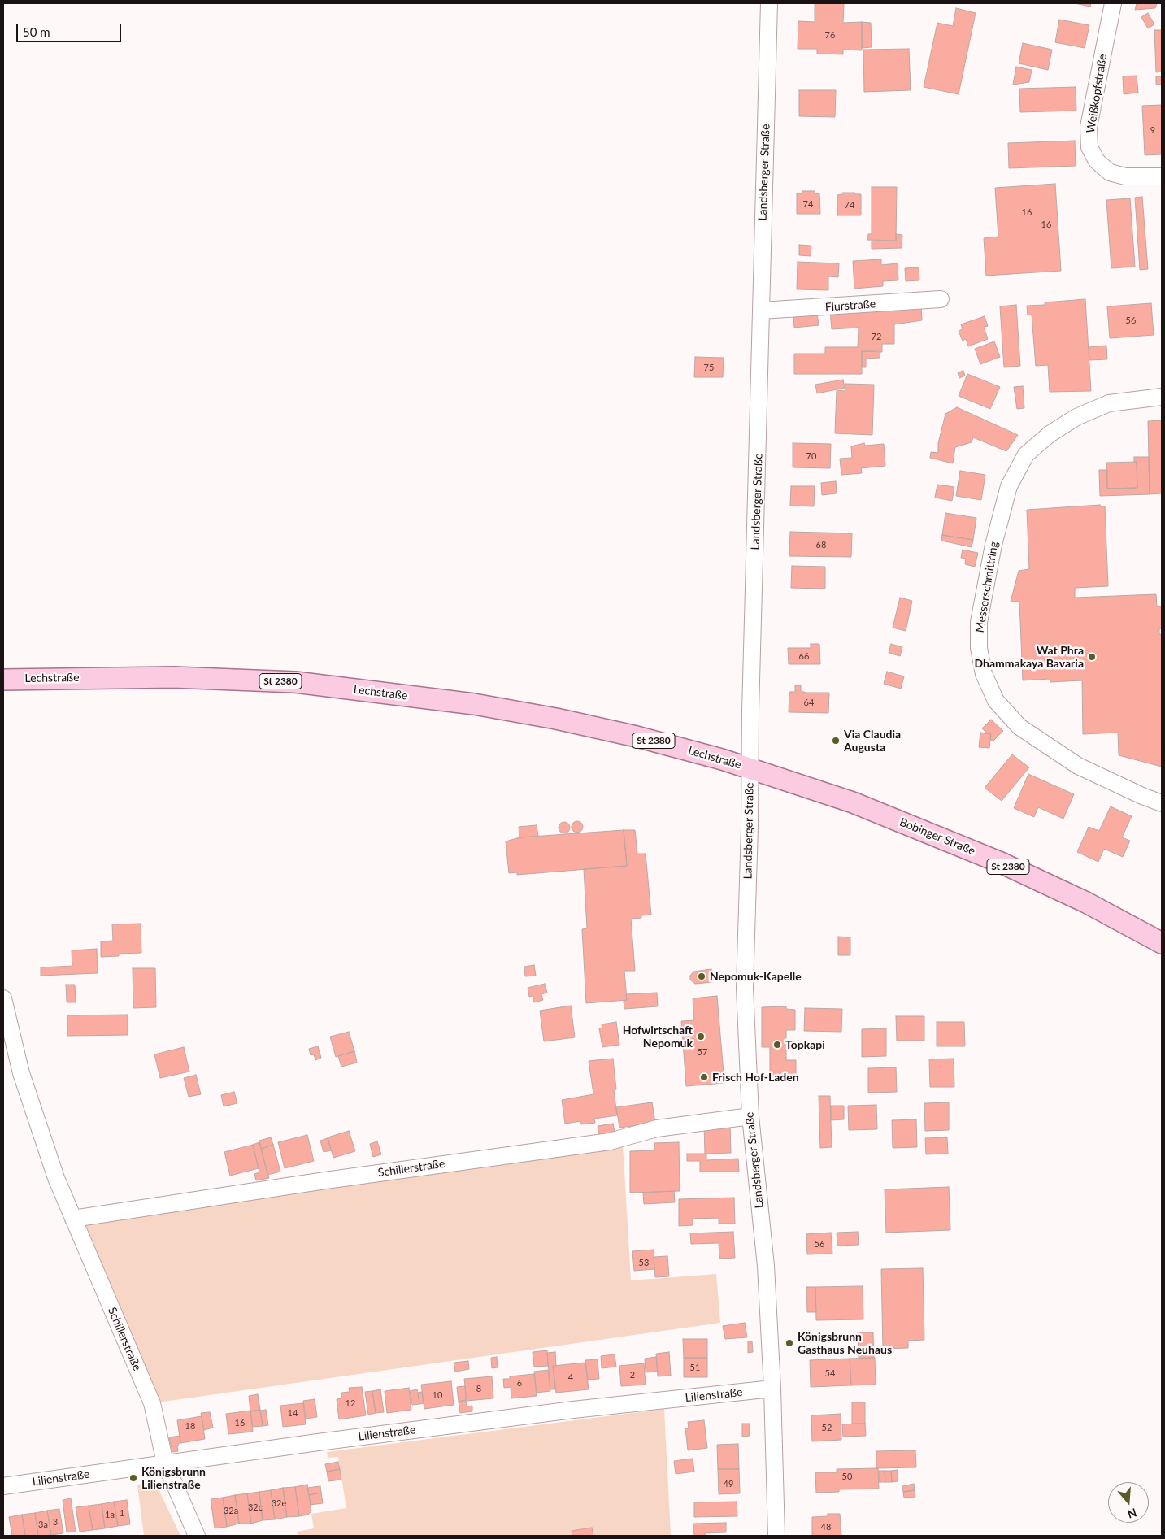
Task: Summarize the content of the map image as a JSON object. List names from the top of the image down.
{
  "streets": {
    "main road": ["Lechstraße", "St 2380", "Bobinger Straße"],
    "street": [
      "Weißkopfstraße",
      "Landsberger Straße",
      "Flurstraße",
      "Messerschmittring",
      "Schillerstraße",
      "Lilienstraße"
    ]
  },
  "crossings": [
    ["Landsberger Straße", "Flurstraße"],
    ["Landsberger Straße", "Lechstraße"],
    ["Landsberger Straße", "Bobinger Straße"],
    ["Landsberger Straße", "Schillerstraße"],
    ["Landsberger Straße", "Lilienstraße"],
    ["Lechstraße", "Bobinger Straße"],
    ["Schillerstraße", "Lilienstraße"]
  ],
  "places": [
    "Wat Phra Dhammakaya Bavaria",
    "Via Claudia Augusta",
    "Nepomuk-Kapelle",
    "Hofwirtschaft Nepomuk",
    "Topkapi",
    "Frisch Hof-Laden",
    "Königsbrunn Gasthaus Neuhaus",
    "Königsbrunn Lilienstraße"
  ],
  "house_numbers": [
    "76",
    "9",
    "74",
    "74",
    "16",
    "16",
    "56",
    "72",
    "75",
    "70",
    "68",
    "66",
    "64",
    "57",
    "56",
    "53",
    "51",
    "54",
    "2",
    "4",
    "6",
    "8",
    "10",
    "12",
    "14",
    "16",
    "18",
    "52",
    "50",
    "49",
    "32e",
    "32c",
    "32a",
    "1",
    "1a",
    "3",
    "3a",
    "48"
  ],
  "scale_bar": "50 m",
  "north": "bottom"
}
